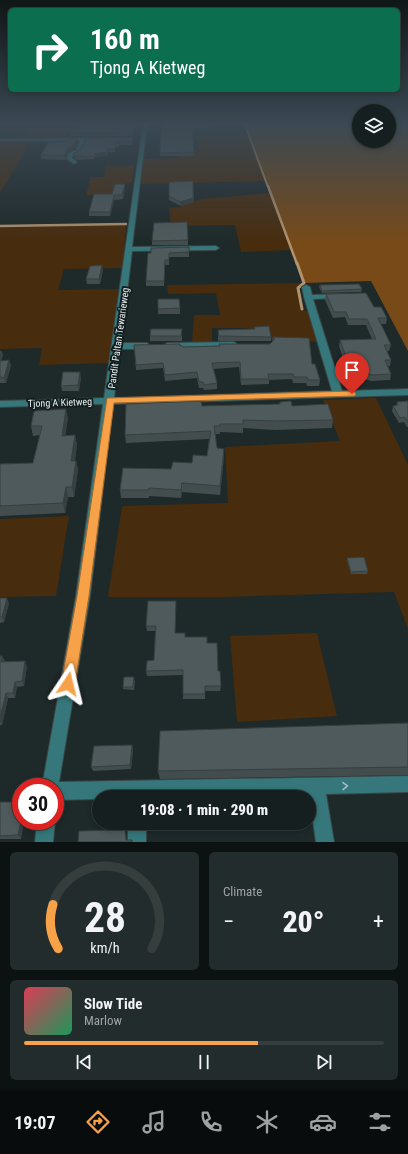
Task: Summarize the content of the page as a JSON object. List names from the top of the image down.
{
  "streets": {
    "street": ["Pandit Paltan Tewarieweg", "Tjong A Kietweg"]
  },
  "crossings": [
    ["Pandit Paltan Tewarieweg", "Tjong A Kietweg"]
  ],
  "page": {
    "turn": ["160 m", "Tjong A Kietweg"],
    "limit": "30",
    "trip": "19:08 · 1 min · 290 m",
    "tile": "Climate",
    "heat": ["−", "20°", "+"],
    "song": ["Slow Tide", "Marlow"],
    "tabs": "19:07",
    "gauge": ["28", "km/h"]
  }
}
